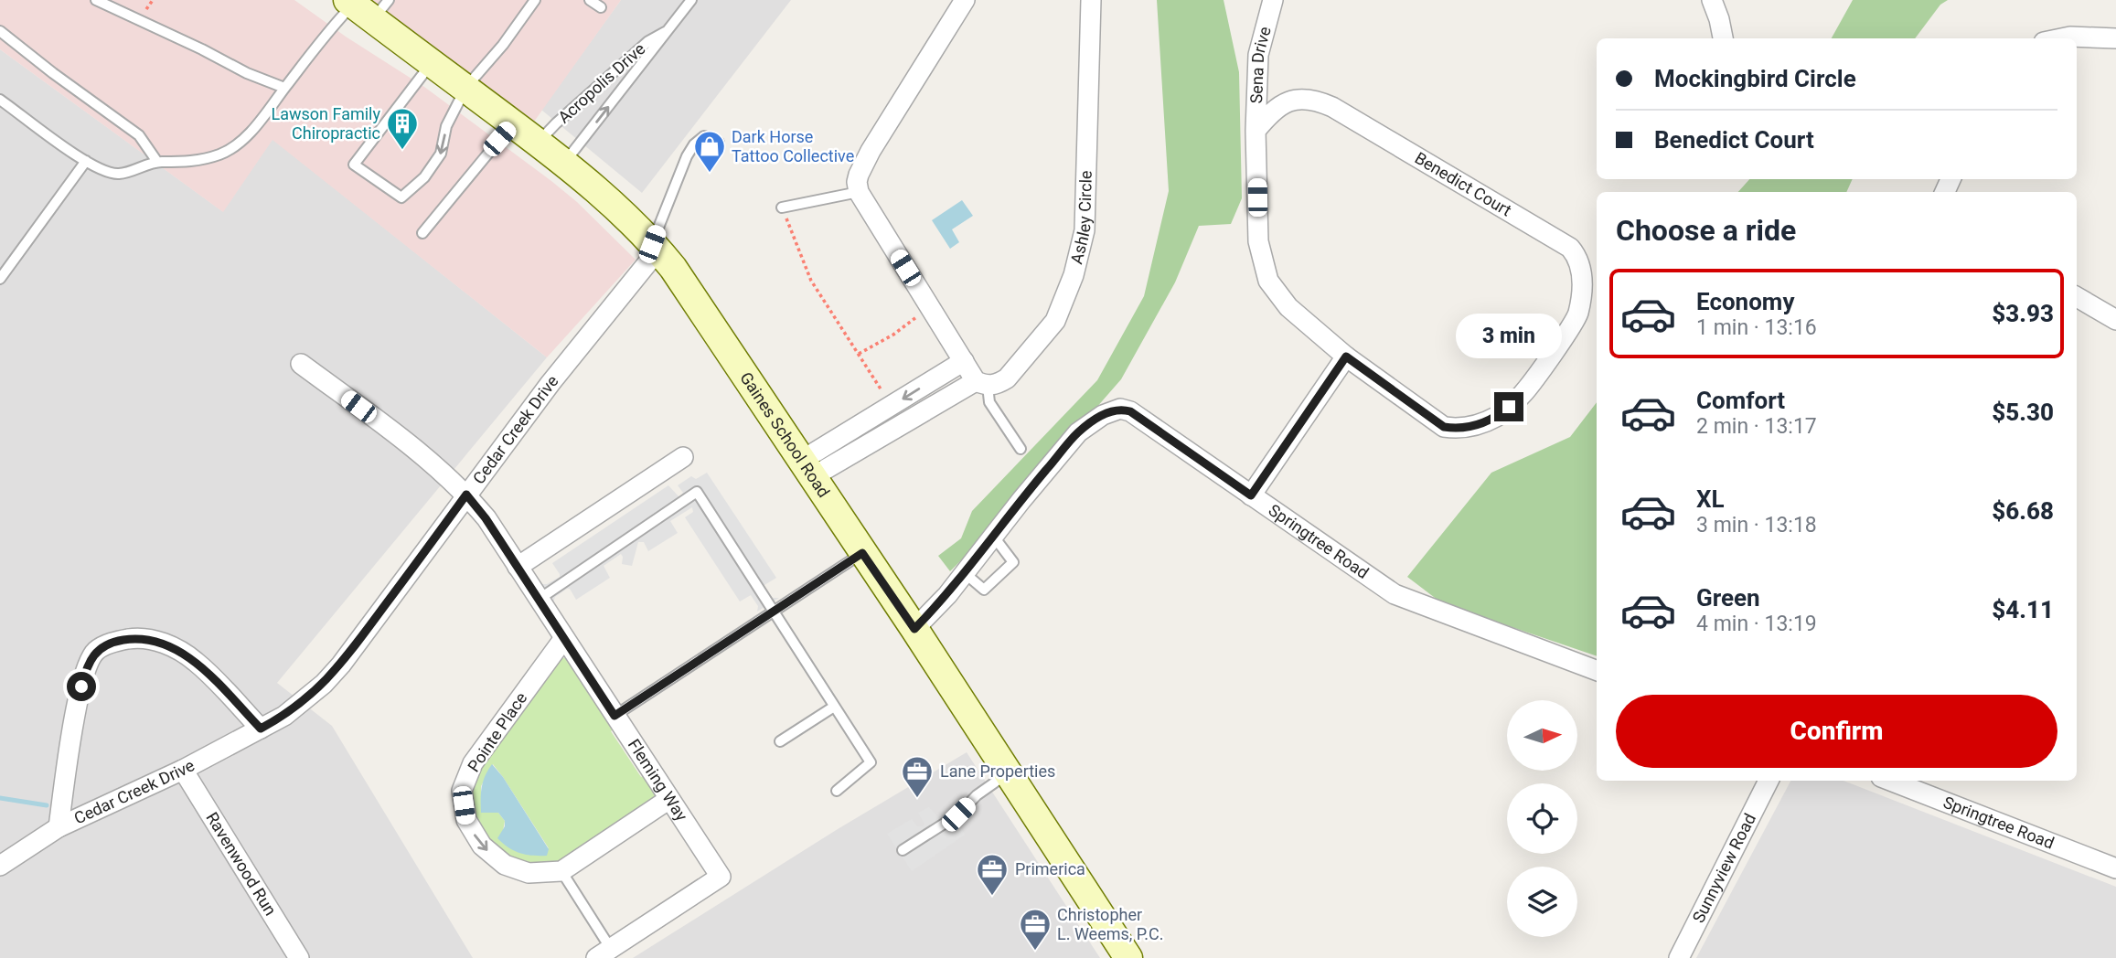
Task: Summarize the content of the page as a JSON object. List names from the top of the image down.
{
  "streets": {
    "main road": ["Gaines School Road"],
    "street": [
      "Sena Drive",
      "Benedict Court",
      "Ashley Circle",
      "Cedar Creek Drive",
      "Springtree Road",
      "Pointe Place",
      "Fleming Way",
      "Ravenwood Run",
      "Sunnyview Road"
    ],
    "lane": ["Acropolis Drive"]
  },
  "crossings": [
    ["Sena Drive", "Benedict Court"],
    ["Acropolis Drive", "Gaines School Road"],
    ["Ashley Circle", "Gaines School Road"],
    ["Cedar Creek Drive", "Gaines School Road"],
    ["Cedar Creek Drive", "Fleming Way"],
    ["Cedar Creek Drive", "Ravenwood Run"],
    ["Gaines School Road", "Springtree Road"],
    ["Pointe Place", "Fleming Way"]
  ],
  "places": {
    "building": ["Lawson Family Chiropractic"],
    "shop": ["Dark Horse Tattoo Collective"],
    "office": ["Lane Properties", "Primerica", "Christopher L. Weems, P.C."]
  },
  "north": "right",
  "page": {
    "banner": ["Mockingbird Circle", "Benedict Court"],
    "heading": "Choose a ride",
    "list": [
      {
        "name": "Economy",
        "note": "1 min · 13:16",
        "value": "$3.93"
      },
      {
        "name": "Comfort",
        "note": "2 min · 13:17",
        "value": "$5.30"
      },
      {
        "name": "XL",
        "note": "3 min · 13:18",
        "value": "$6.68"
      },
      {
        "name": "Green",
        "note": "4 min · 13:19",
        "value": "$4.11"
      }
    ],
    "bubble": "3 min",
    "buttons": "Confirm"
  }
}
